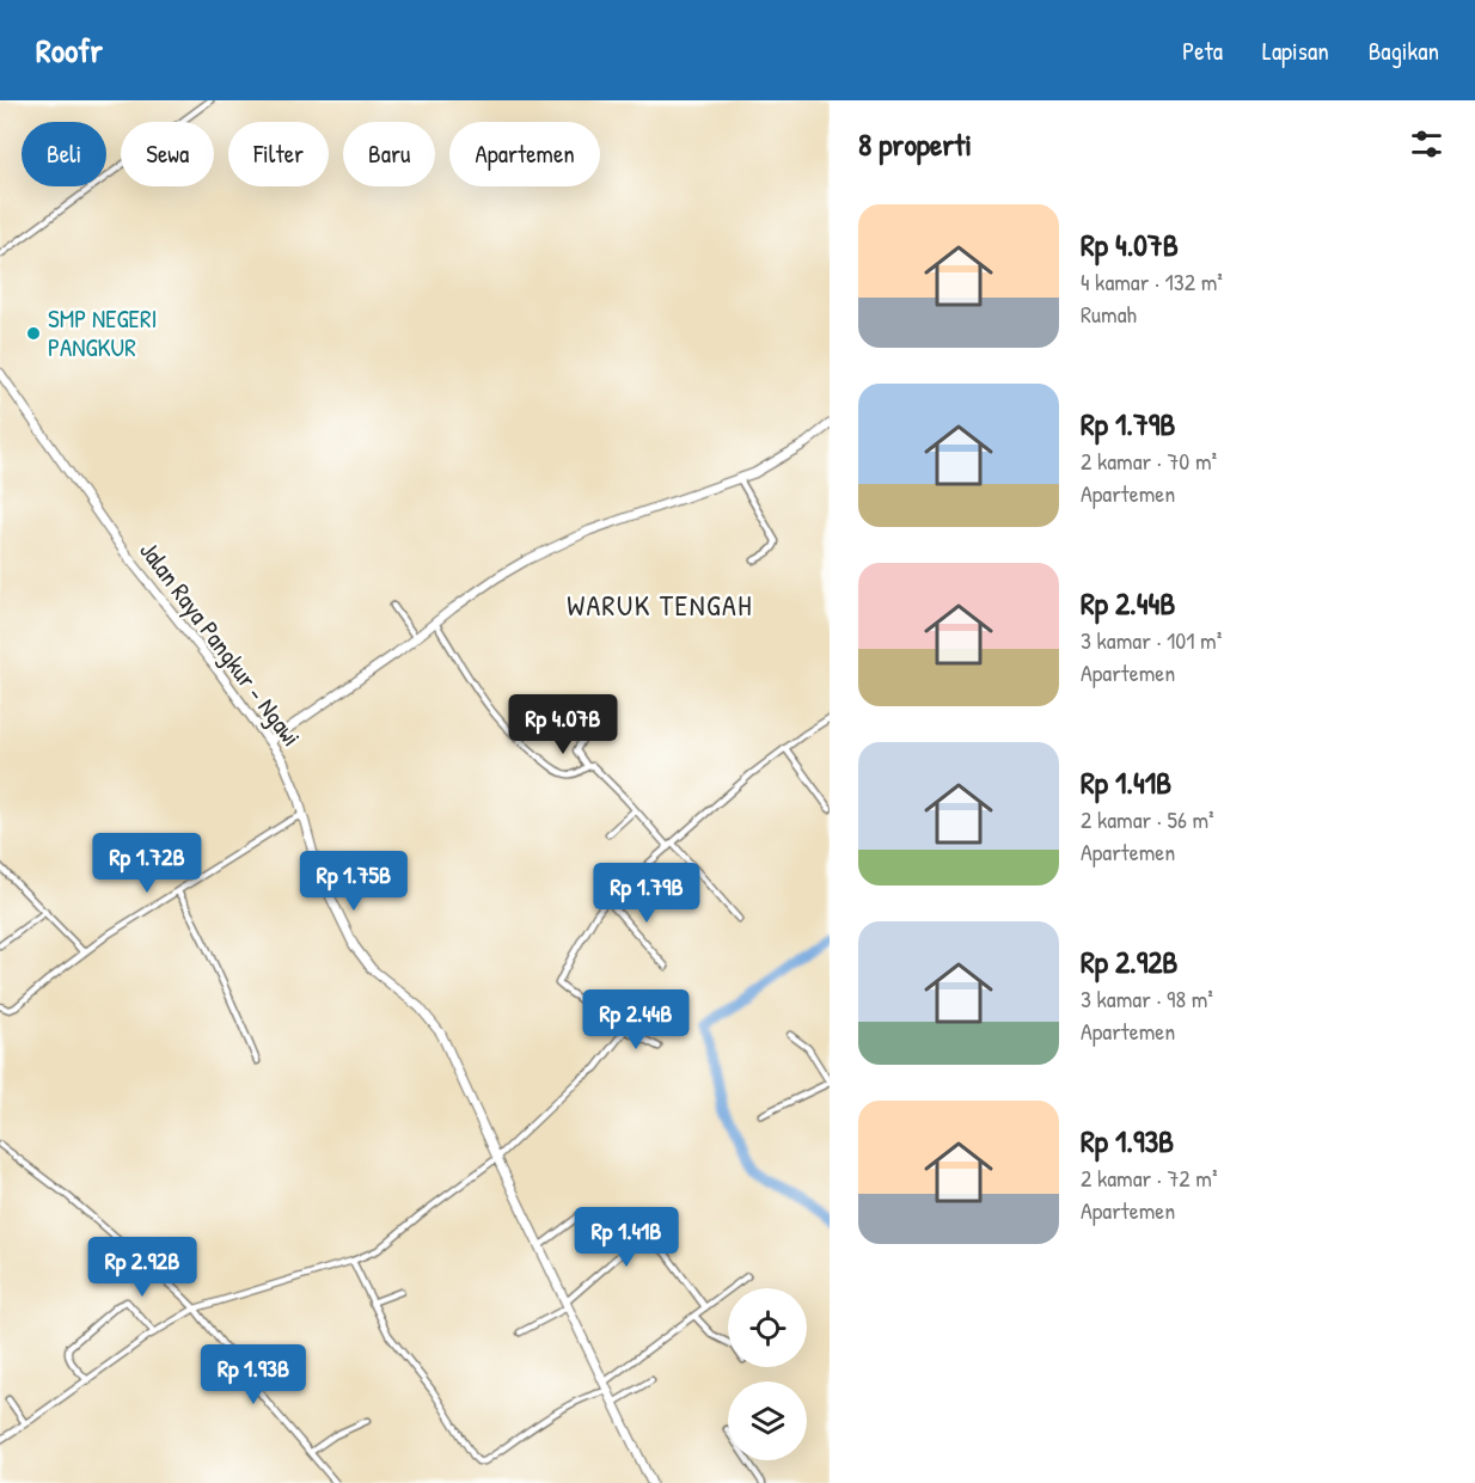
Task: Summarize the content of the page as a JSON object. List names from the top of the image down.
{
  "streets": {
    "main road": ["Jalan Raya Pangkur - Ngawi"]
  },
  "districts": ["WARUK TENGAH"],
  "places": ["SMP NEGERI PANGKUR"],
  "page": {
    "header": "Roofr",
    "nav": ["Peta", "Lapisan", "Bagikan"],
    "heading": "8 properti",
    "chip": [
      "Beli",
      "Sewa",
      "Filter",
      "Baru",
      "Apartemen"
    ],
    "list": [
      {
        "name": "Rp 4.07B",
        "note": "4 kamar · 132 m² · Rumah"
      },
      {
        "name": "Rp 1.79B",
        "note": "2 kamar · 70 m² · Apartemen"
      },
      {
        "name": "Rp 2.44B",
        "note": "3 kamar · 101 m² · Apartemen"
      },
      {
        "name": "Rp 1.41B",
        "note": "2 kamar · 56 m² · Apartemen"
      },
      {
        "name": "Rp 2.92B",
        "note": "3 kamar · 98 m² · Apartemen"
      },
      {
        "name": "Rp 1.93B",
        "note": "2 kamar · 72 m² · Apartemen"
      }
    ],
    "price": [
      "Rp 4.07B",
      "Rp 1.72B",
      "Rp 1.75B",
      "Rp 1.79B",
      "Rp 2.44B",
      "Rp 1.41B",
      "Rp 2.92B",
      "Rp 1.93B"
    ]
  }
}
